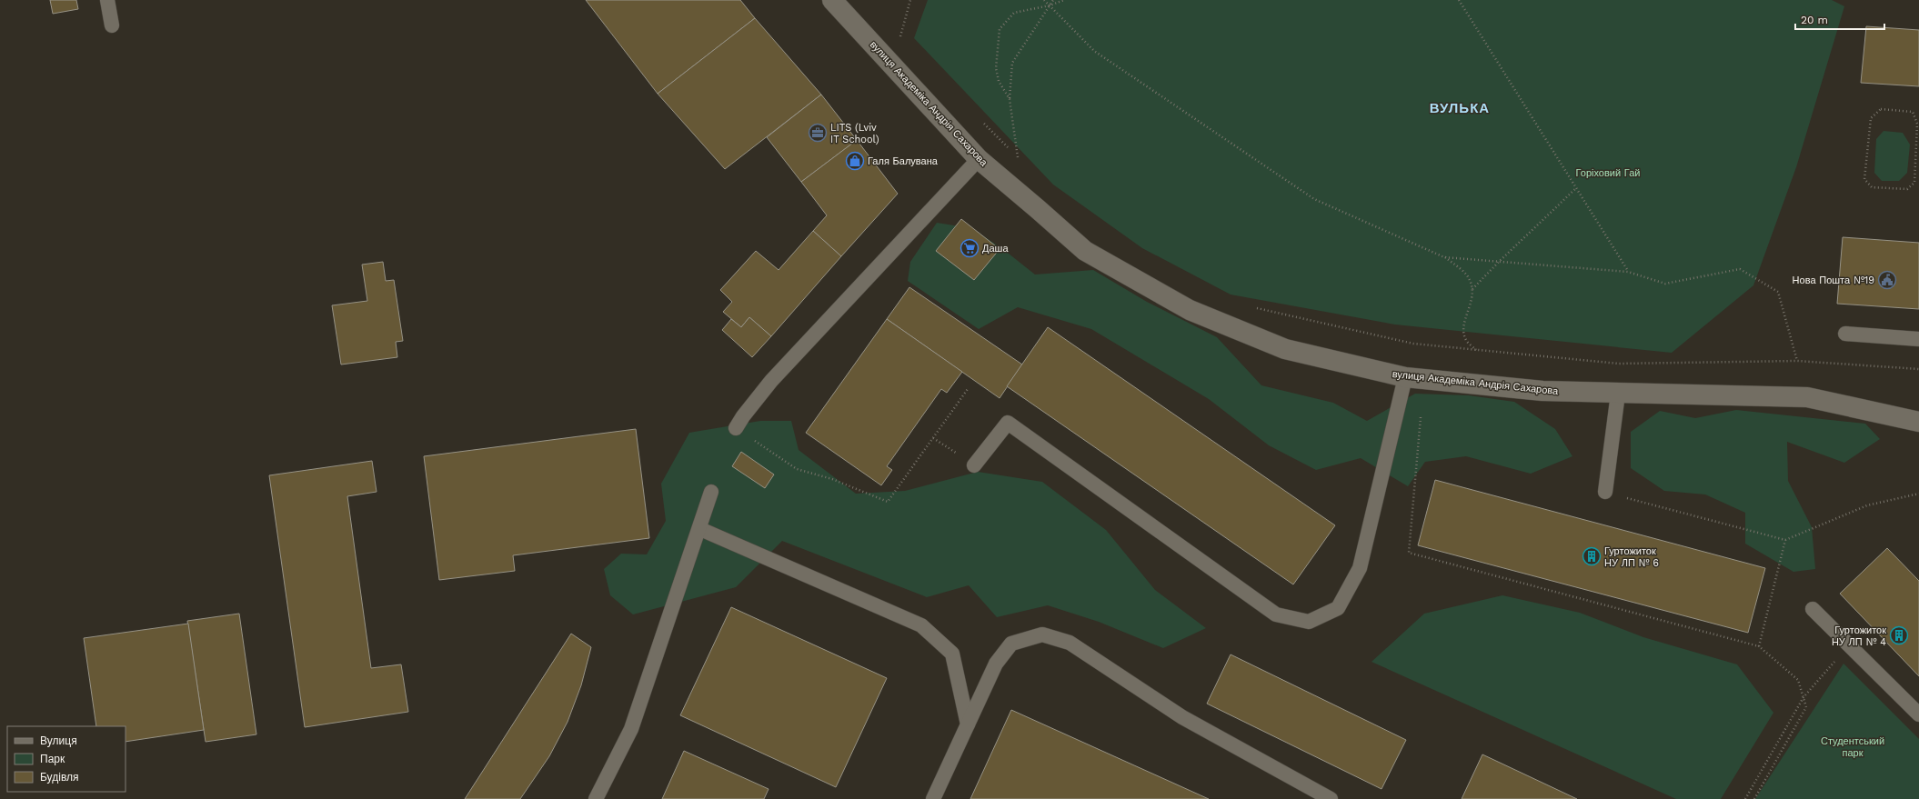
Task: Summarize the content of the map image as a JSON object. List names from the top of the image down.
{
  "streets": {
    "street": ["вулиця Академіка Андрія Сахарова"]
  },
  "districts": ["ВУЛЬКА"],
  "parks": ["Горіховий Гай", "Студентський парк"],
  "places": {
    "office": ["LITS (Lviv IT School)"],
    "shop": ["Галя Балувана"],
    "supermarket": ["Даша"],
    "public building": ["Нова Пошта №19"],
    "building": ["Гуртожиток НУ ЛП № 6", "Гуртожиток НУ ЛП № 4"]
  },
  "legend": ["Вулиця", "Парк", "Будівля"],
  "scale_bar": "20 m"
}
